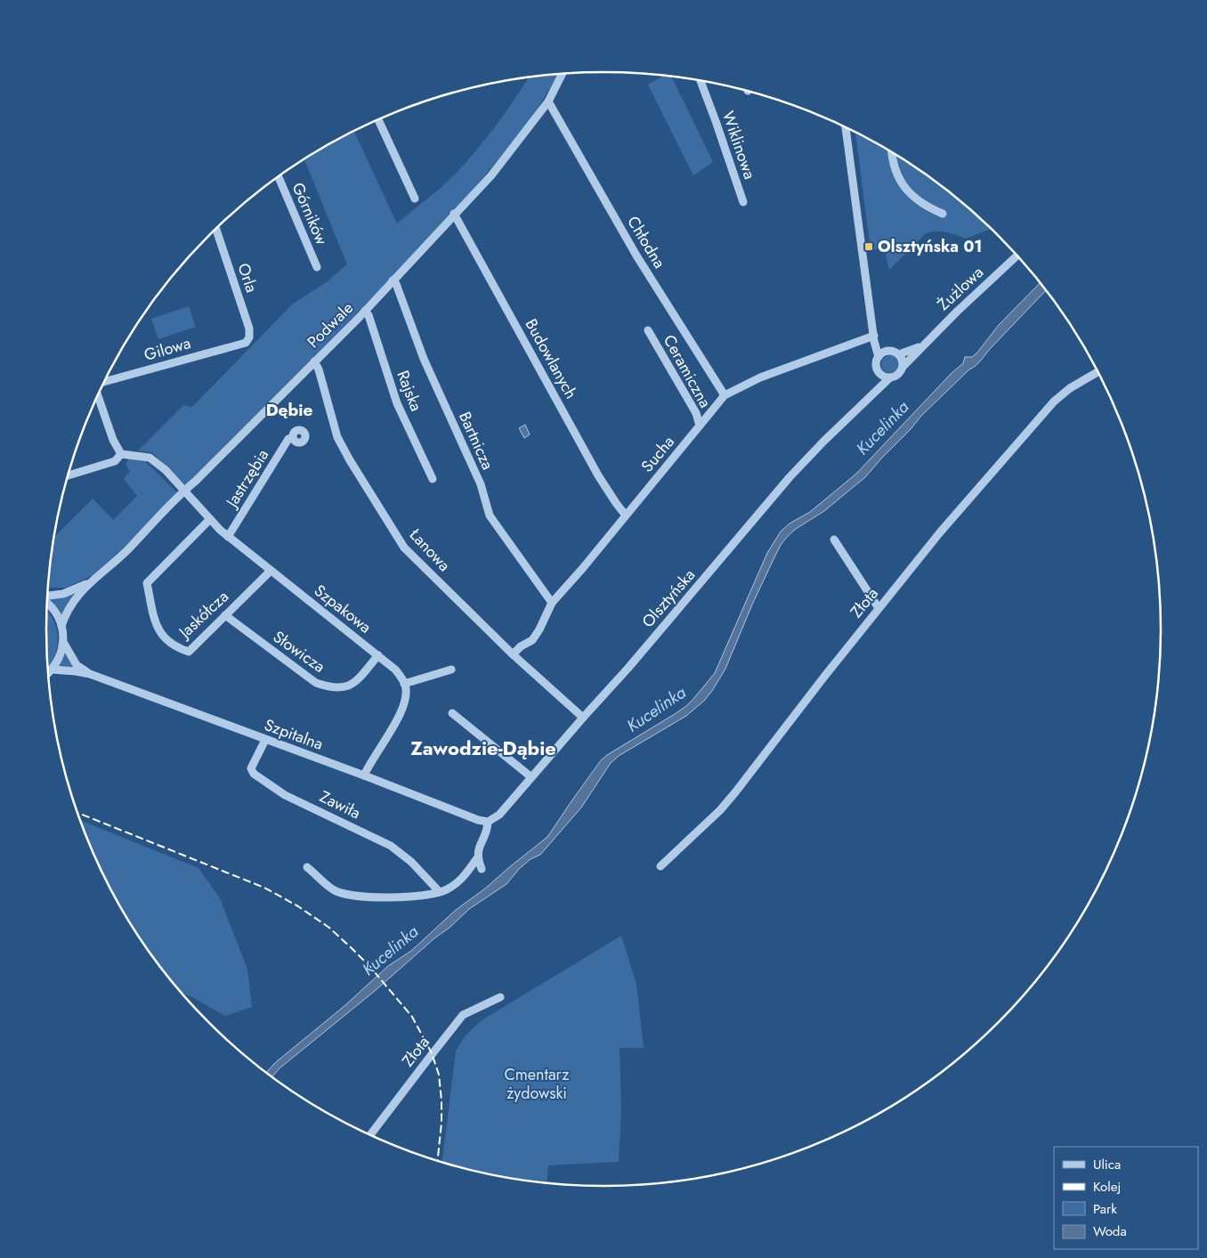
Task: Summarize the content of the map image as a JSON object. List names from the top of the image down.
{
  "streets": {
    "street": [
      "Wiklinowa",
      "Górników",
      "Chłodna",
      "Orla",
      "Żużlowa",
      "Podwale",
      "Gilowa",
      "Budowlanych",
      "Ceramiczna",
      "Rajska",
      "Bartnicza",
      "Sucha",
      "Jastrzębia",
      "Łanowa",
      "Olsztyńska",
      "Złota",
      "Szpakowa",
      "Jaskółcza",
      "Słowicza",
      "Szpitalna",
      "Zawiła"
    ]
  },
  "crossings": [
    ["Chłodna", "Podwale"],
    ["Chłodna", "Sucha"],
    ["Orla", "Gilowa"],
    ["Żużlowa", "Olsztyńska"],
    ["Podwale", "Budowlanych"],
    ["Podwale", "Rajska"],
    ["Podwale", "Bartnicza"],
    ["Podwale", "Łanowa"],
    ["Podwale", "Szpakowa"],
    ["Budowlanych", "Sucha"],
    ["Ceramiczna", "Sucha"],
    ["Bartnicza", "Sucha"],
    ["Sucha", "Łanowa"],
    ["Jastrzębia", "Szpakowa"],
    ["Łanowa", "Olsztyńska"],
    ["Olsztyńska", "Szpitalna"],
    ["Szpakowa", "Jaskółcza"],
    ["Szpakowa", "Słowicza"],
    ["Jaskółcza", "Słowicza"],
    ["Szpitalna", "Zawiła"]
  ],
  "districts": ["Dębie", "Zawodzie-Dąbie"],
  "water": ["Kucelinka"],
  "parks": ["Cmentarz żydowski"],
  "places": {
    "transit": ["Olsztyńska 01"]
  },
  "legend": [
    "Ulica",
    "Kolej",
    "Park",
    "Woda"
  ]
}
